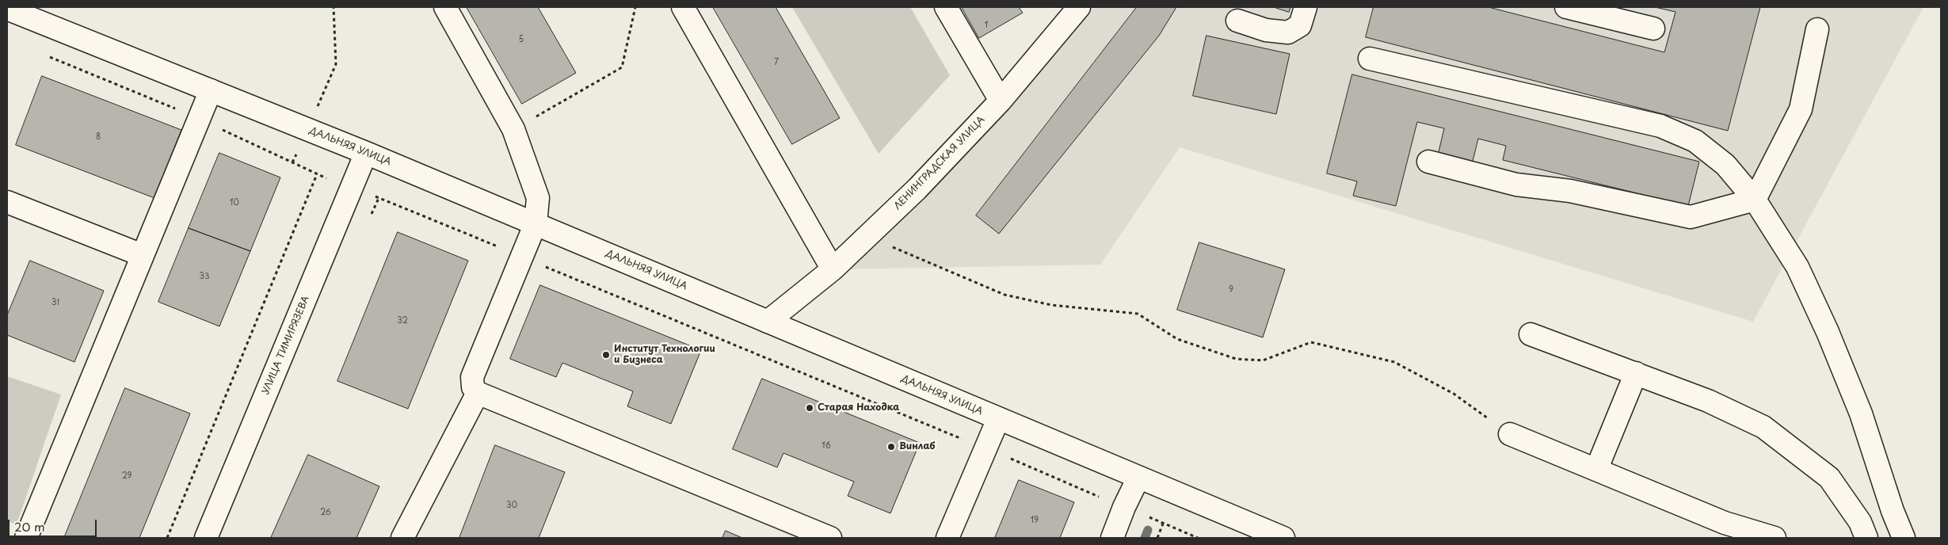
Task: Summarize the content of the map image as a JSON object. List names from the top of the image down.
{
  "streets": {
    "main road": ["ДАЛЬНЯЯ УЛИЦА", "ЛЕНИНГРАДСКАЯ УЛИЦА", "УЛИЦА ТИМИРЯЗЕВА"]
  },
  "crossings": [
    ["ДАЛЬНЯЯ УЛИЦА", "ЛЕНИНГРАДСКАЯ УЛИЦА"],
    ["ДАЛЬНЯЯ УЛИЦА", "УЛИЦА ТИМИРЯЗЕВА"]
  ],
  "places": ["Институт Технологии и Бизнеса", "Старая Находка", "Винлаб"],
  "house_numbers": [
    "1",
    "5",
    "7",
    "8",
    "10",
    "33",
    "9",
    "31",
    "32",
    "16",
    "29",
    "30",
    "26",
    "19"
  ],
  "scale_bar": "20 m"
}
